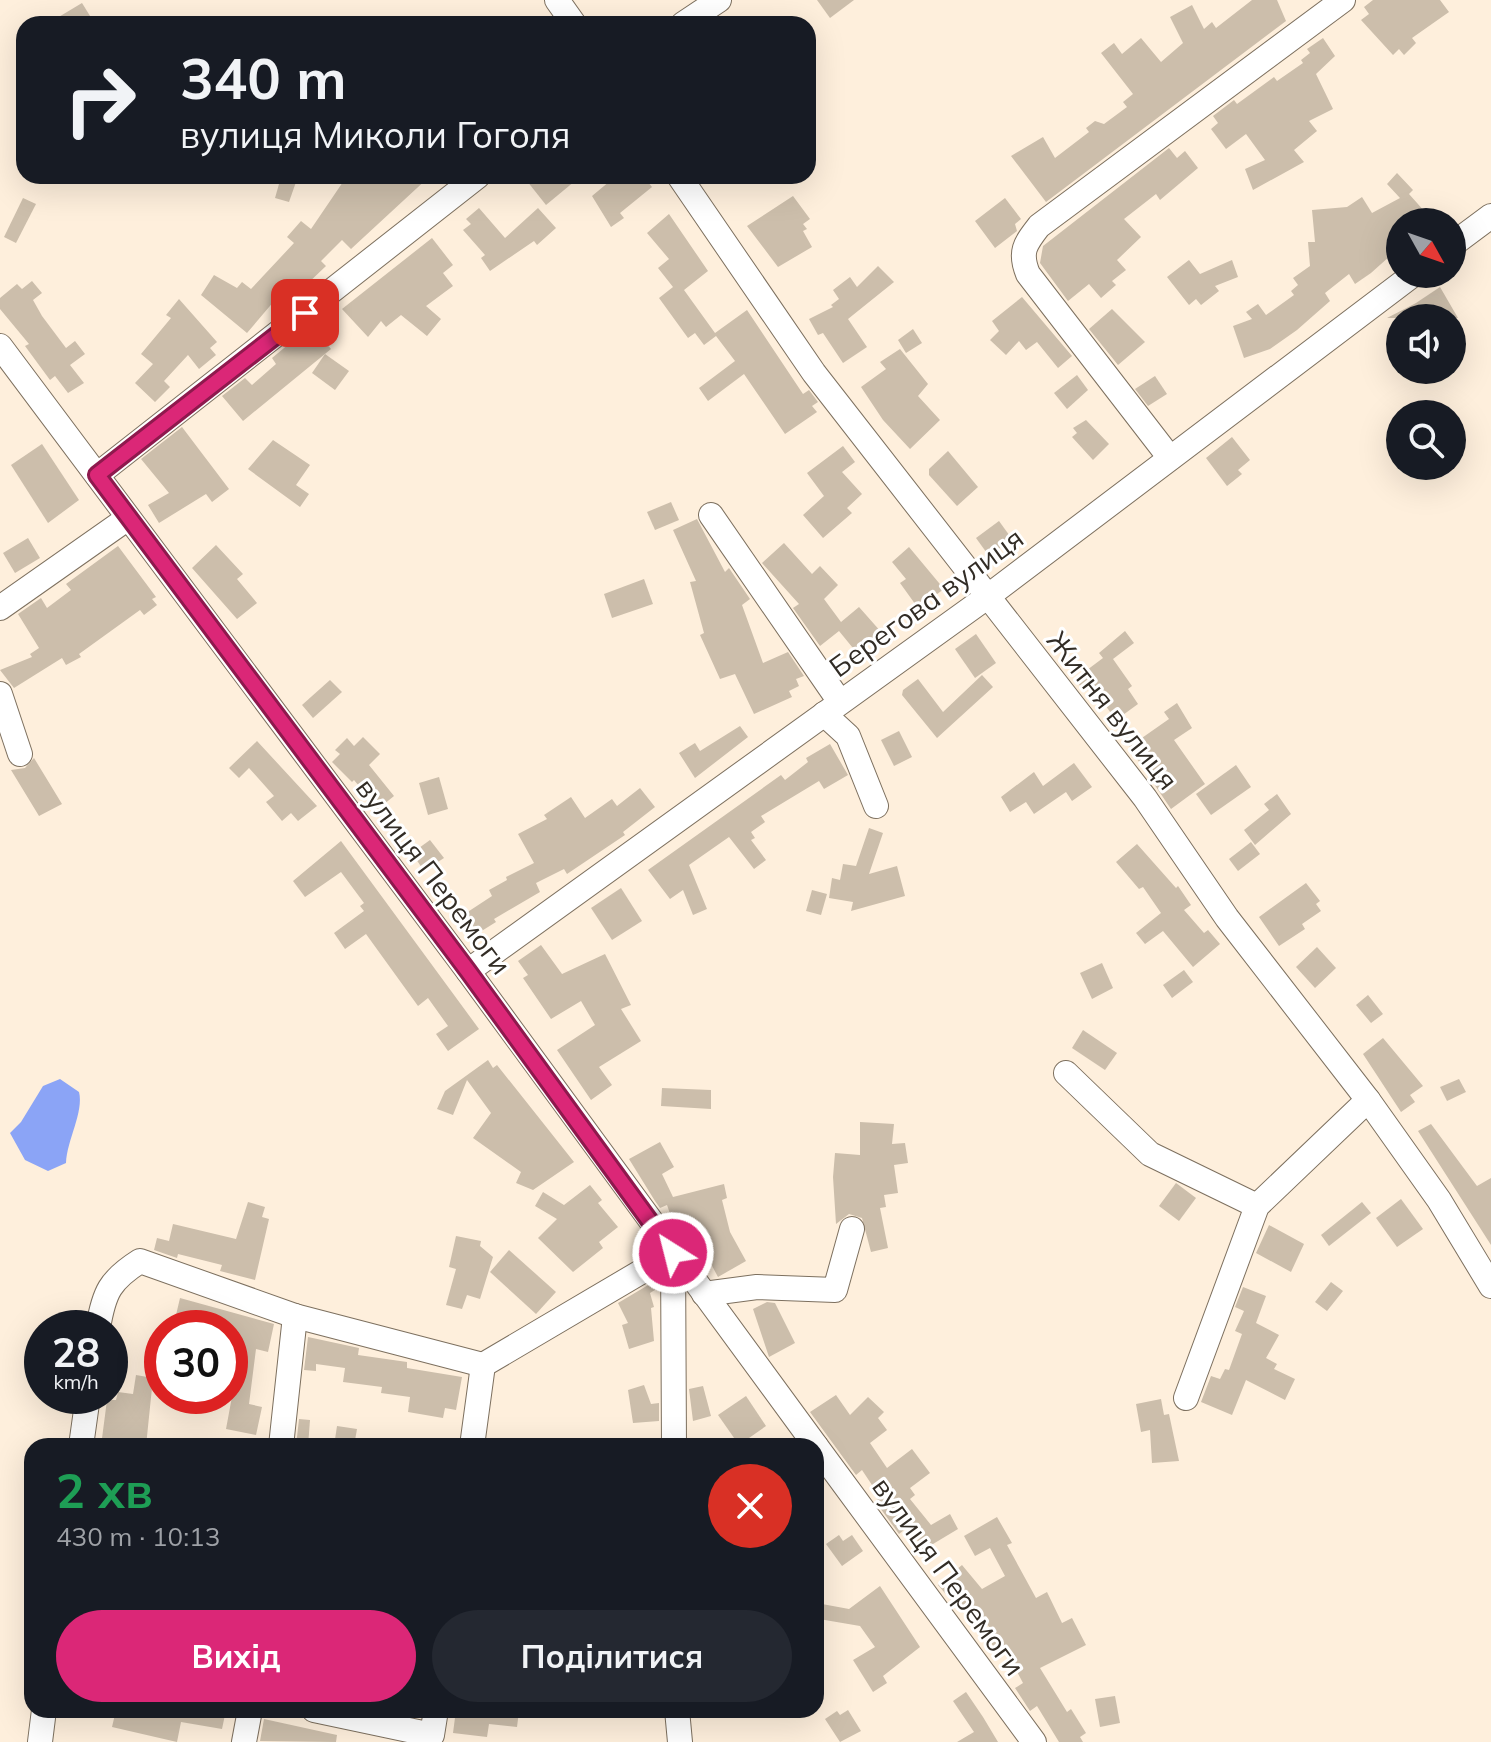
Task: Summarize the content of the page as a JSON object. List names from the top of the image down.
{
  "streets": {
    "street": ["Берегова вулиця", "Житня вулиця", "вулиця Перемоги"]
  },
  "crossings": [
    ["Берегова вулиця", "Житня вулиця"],
    ["Берегова вулиця", "вулиця Перемоги"]
  ],
  "north": "bottom right",
  "page": {
    "turn": ["340 m", "вулиця Миколи Гоголя"],
    "speed": "28 km/h",
    "limit": "30",
    "heading": ["2 хв", "430 m · 10:13"],
    "buttons": ["Вихід", "Поділитися"]
  }
}
